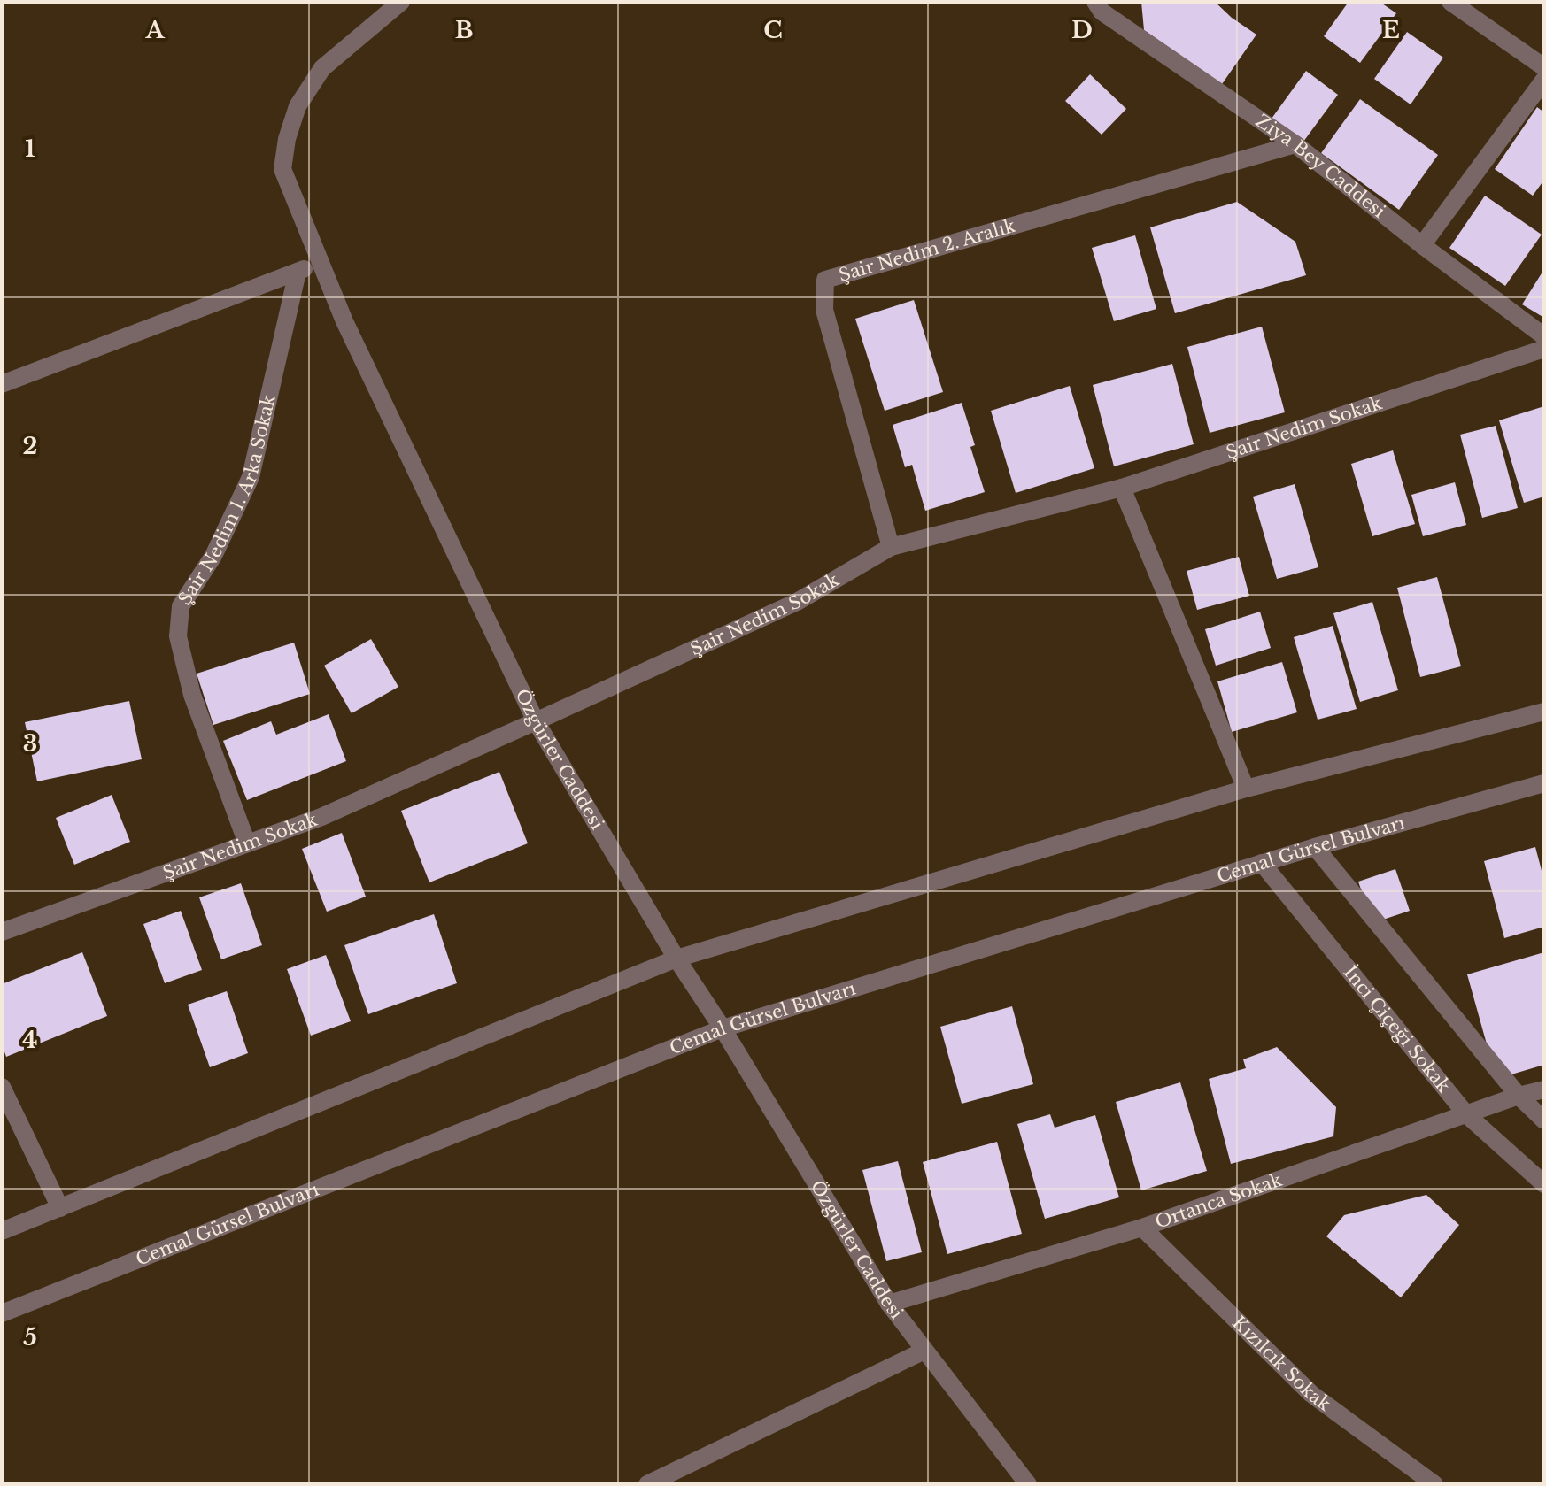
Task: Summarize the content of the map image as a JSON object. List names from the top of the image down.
{
  "streets": {
    "street": [
      "Ziya Bey Caddesi",
      "Şair Nedim 2. Aralık",
      "Şair Nedim Sokak",
      "Şair Nedim 1. Arka Sokak",
      "Özgürler Caddesi",
      "Cemal Gürsel Bulvarı",
      "İnci Çiçeği Sokak",
      "Ortanca Sokak",
      "Kızılcık Sokak"
    ]
  },
  "crossings": [
    ["Ziya Bey Caddesi", "Şair Nedim 2. Aralık"],
    ["Şair Nedim 2. Aralık", "Şair Nedim Sokak"],
    ["Şair Nedim Sokak", "Şair Nedim 1. Arka Sokak"],
    ["Şair Nedim Sokak", "Özgürler Caddesi"],
    ["Özgürler Caddesi", "Cemal Gürsel Bulvarı"],
    ["Özgürler Caddesi", "Ortanca Sokak"],
    ["Cemal Gürsel Bulvarı", "İnci Çiçeği Sokak"],
    ["İnci Çiçeği Sokak", "Ortanca Sokak"],
    ["Ortanca Sokak", "Kızılcık Sokak"]
  ],
  "grid": {
    "columns": [
      "A",
      "B",
      "C",
      "D",
      "E"
    ],
    "rows": [
      "1",
      "2",
      "3",
      "4",
      "5"
    ]
  }
}
